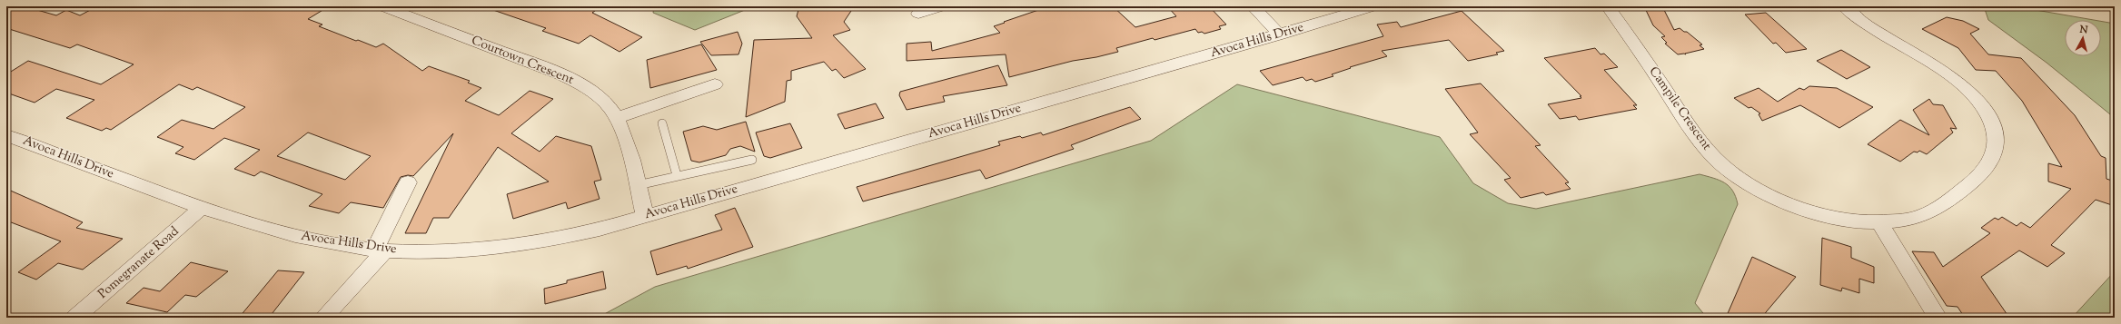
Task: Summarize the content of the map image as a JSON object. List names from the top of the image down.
{
  "streets": {
    "street": [
      "Avoca Hills Drive",
      "Courtown Crescent",
      "Campile Crescent",
      "Pomegranate Road"
    ]
  },
  "crossings": [
    ["Avoca Hills Drive", "Courtown Crescent"],
    ["Avoca Hills Drive", "Pomegranate Road"]
  ],
  "north": "top"
}
